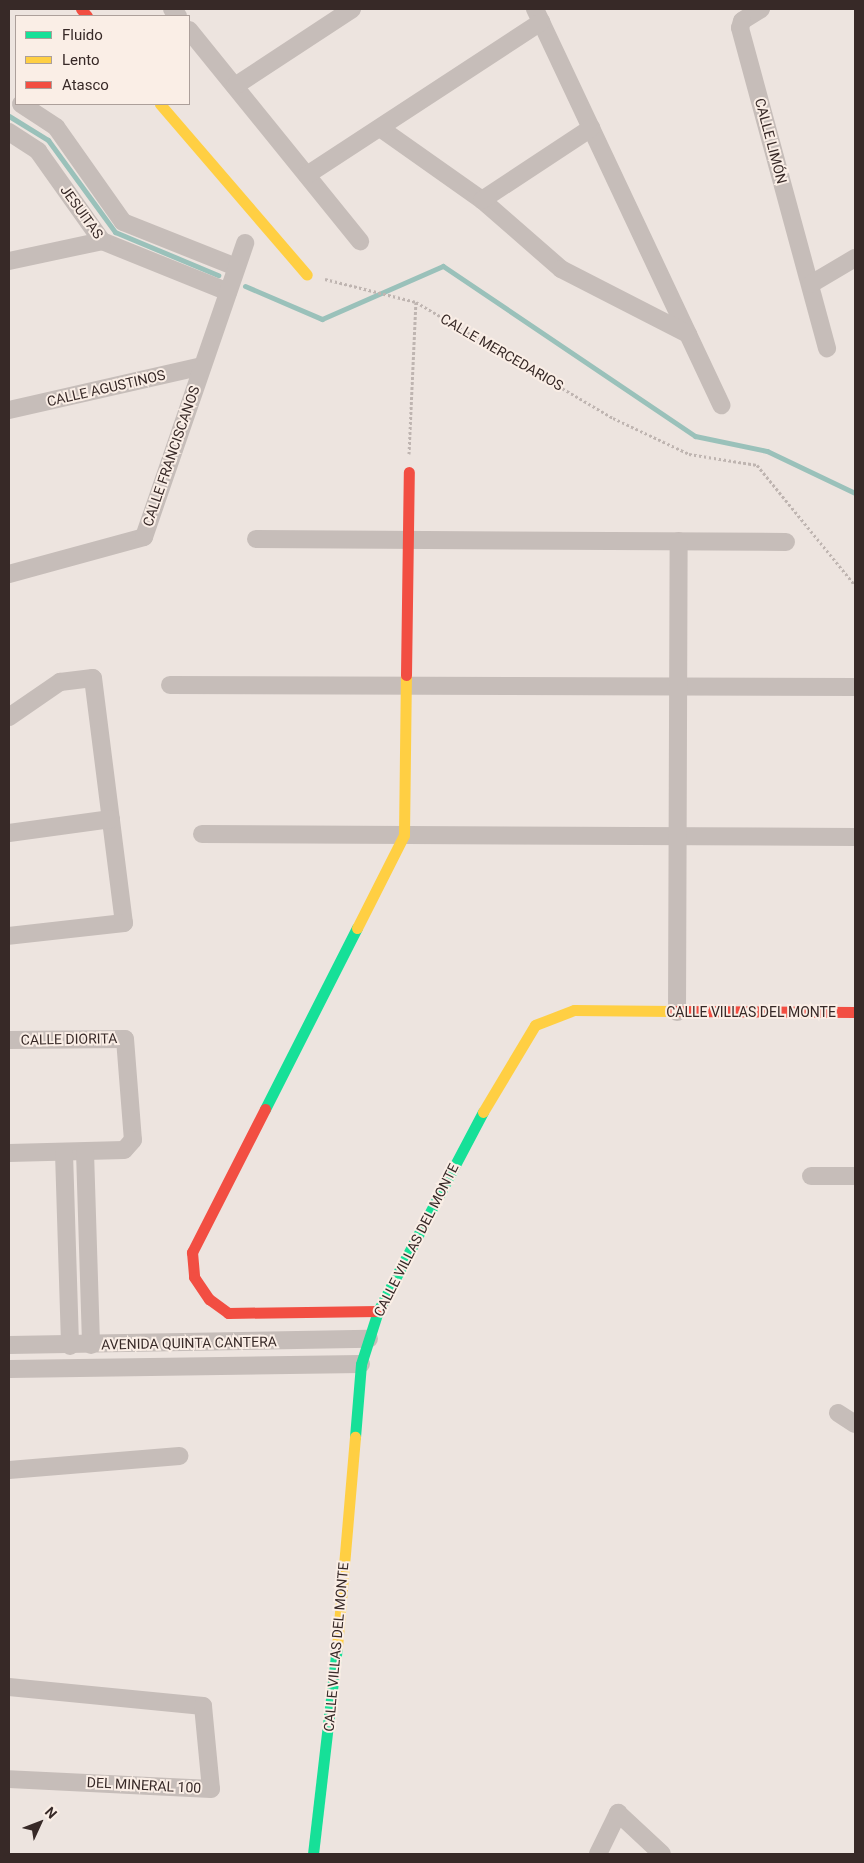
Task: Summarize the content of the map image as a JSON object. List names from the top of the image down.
{
  "streets": {
    "street": [
      "CALLE LIMÓN",
      "JESUITAS",
      "CALLE AGUSTINOS",
      "CALLE FRANCISCANOS",
      "CALLE VILLAS DEL MONTE",
      "CALLE DIORITA",
      "AVENIDA QUINTA CANTERA",
      "DEL MINERAL 100"
    ],
    "path": ["CALLE MERCEDARIOS"]
  },
  "crossings": [
    ["JESUITAS", "CALLE FRANCISCANOS"],
    ["CALLE AGUSTINOS", "CALLE FRANCISCANOS"],
    ["CALLE VILLAS DEL MONTE", "AVENIDA QUINTA CANTERA"]
  ],
  "legend": ["Fluido", "Lento", "Atasco"],
  "north": "top right"
}
